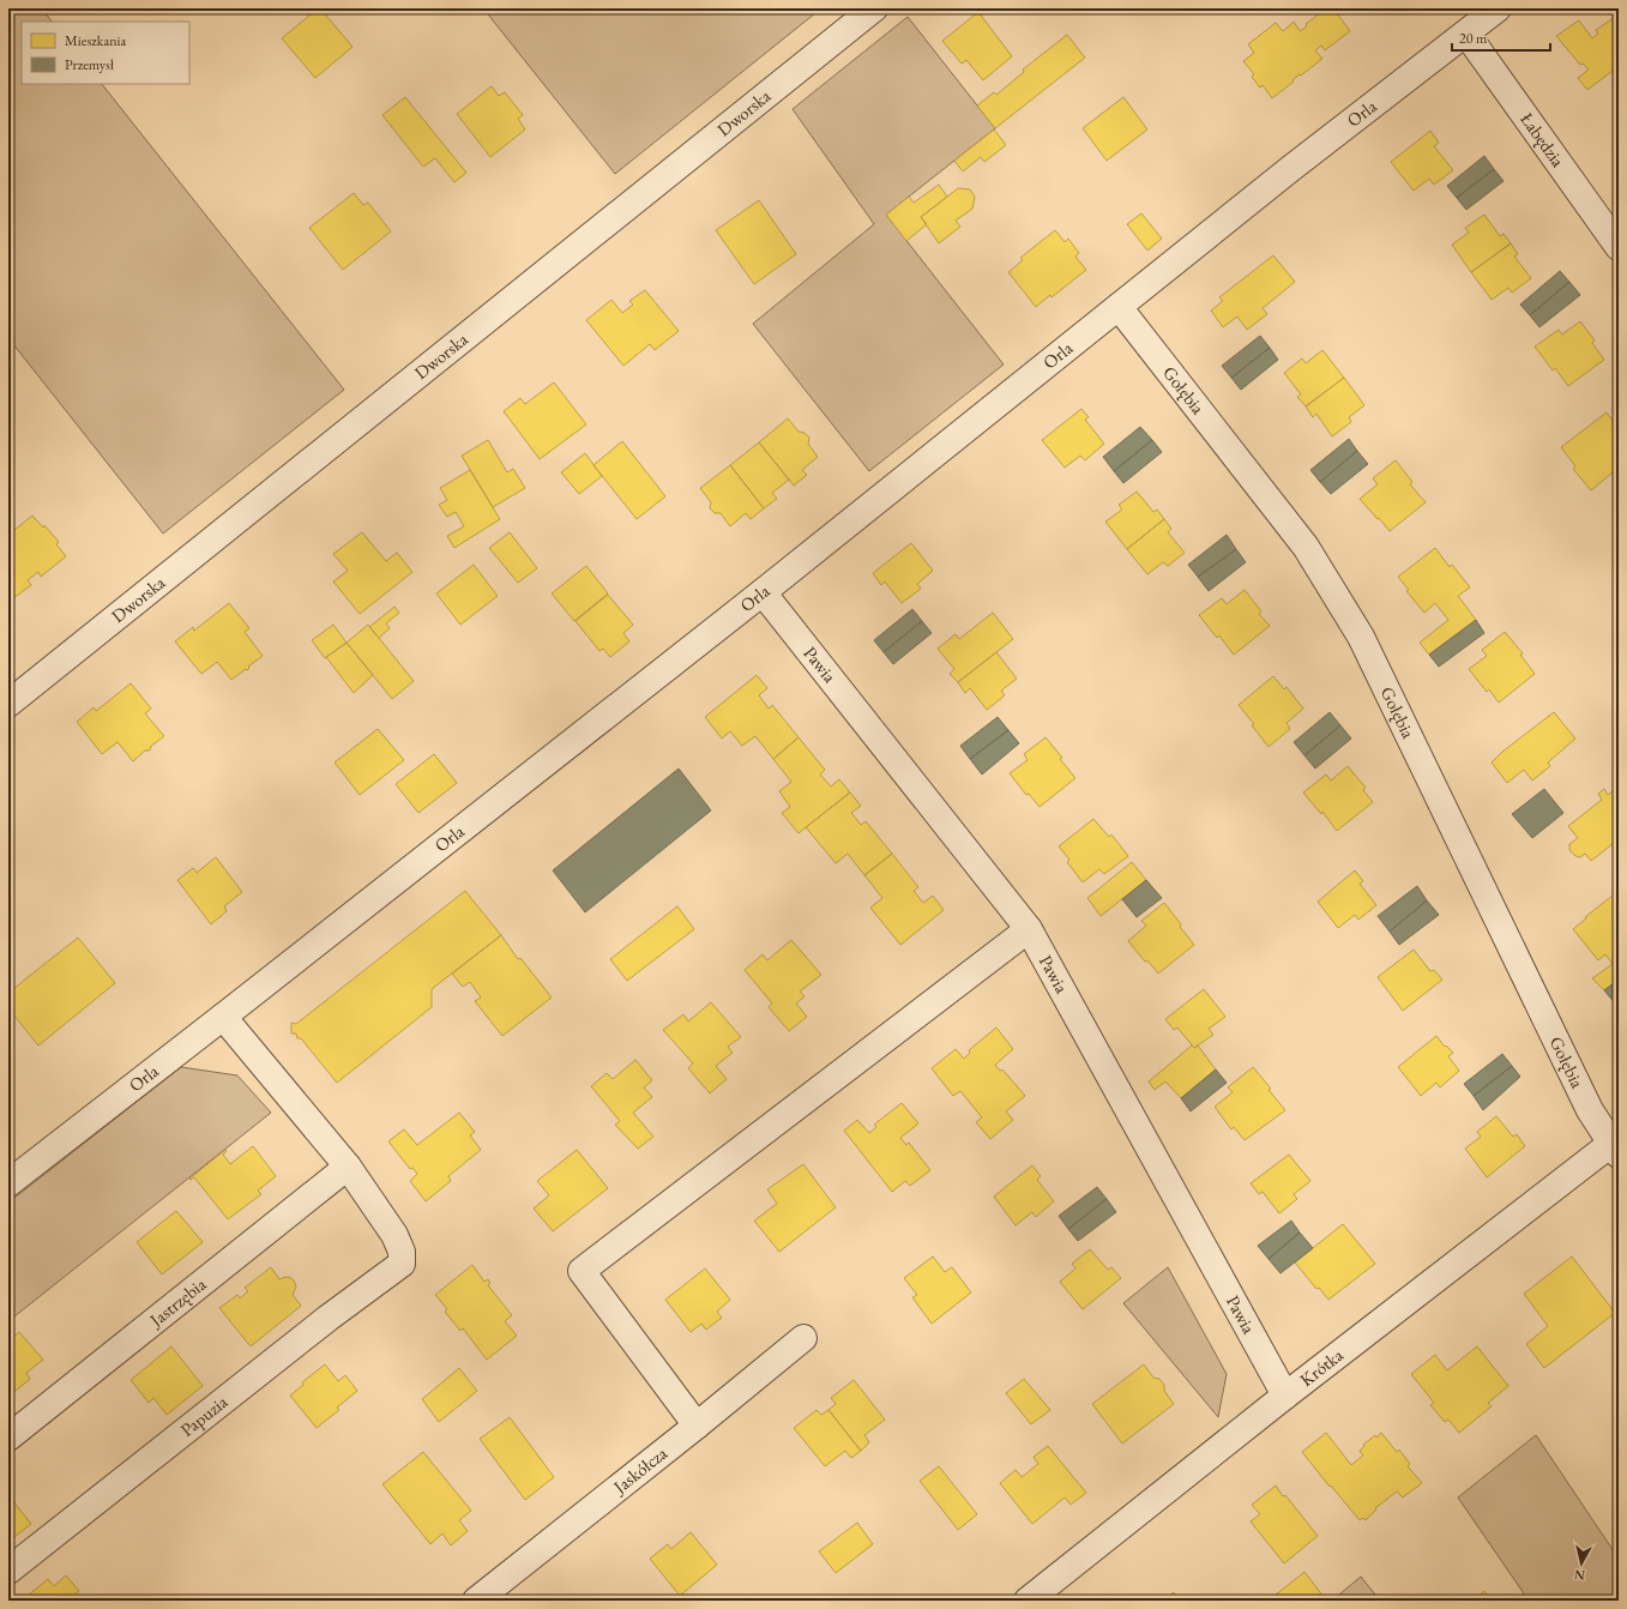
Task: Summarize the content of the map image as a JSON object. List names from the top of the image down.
{
  "streets": {
    "street": [
      "Dworska",
      "Orla",
      "Łabędzia",
      "Gołębia",
      "Pawia",
      "Jastrzębia",
      "Krótka",
      "Papuzia",
      "Jaskółcza"
    ]
  },
  "crossings": [
    ["Orla", "Łabędzia"],
    ["Orla", "Gołębia"],
    ["Orla", "Pawia"],
    ["Gołębia", "Krótka"],
    ["Pawia", "Krótka"],
    ["Jastrzębia", "Papuzia"]
  ],
  "legend": ["Mieszkania", "Przemysł"],
  "scale_bar": "20 m",
  "north": "bottom"
}
